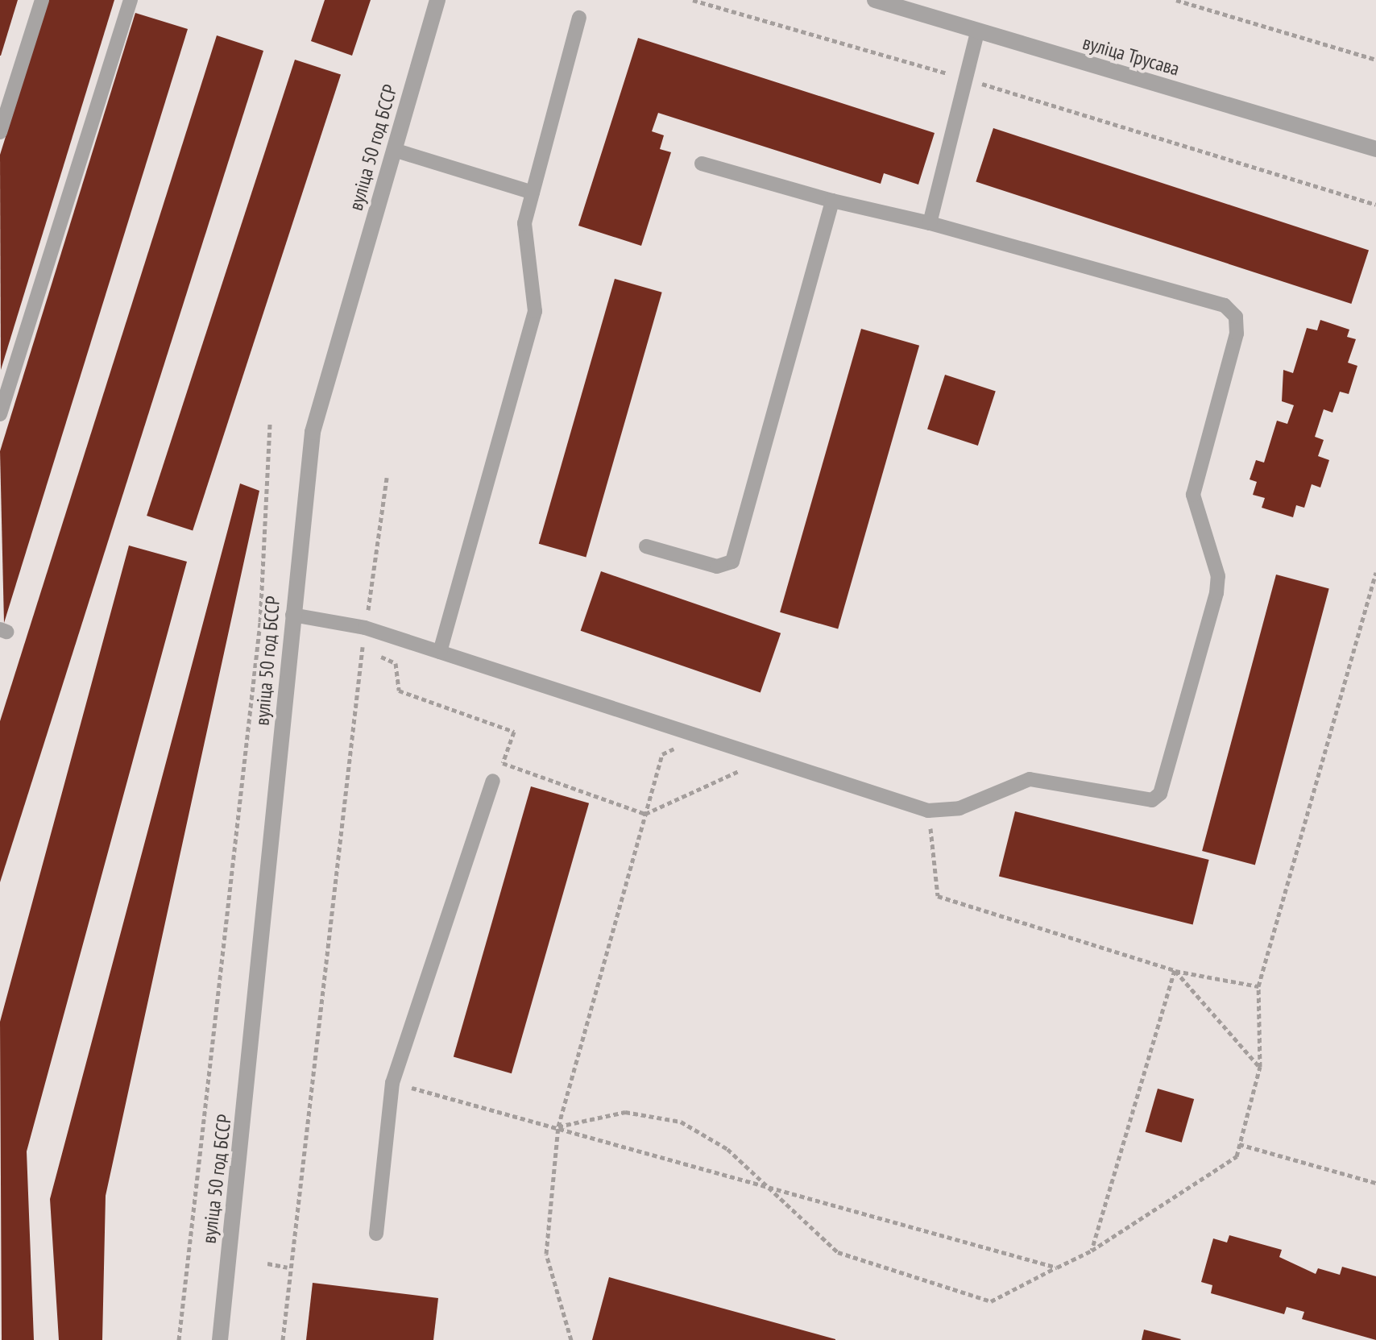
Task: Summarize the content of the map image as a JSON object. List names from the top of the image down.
{
  "streets": {
    "street": ["вуліца Трусава", "вуліца 50 год БССР"]
  }
}
